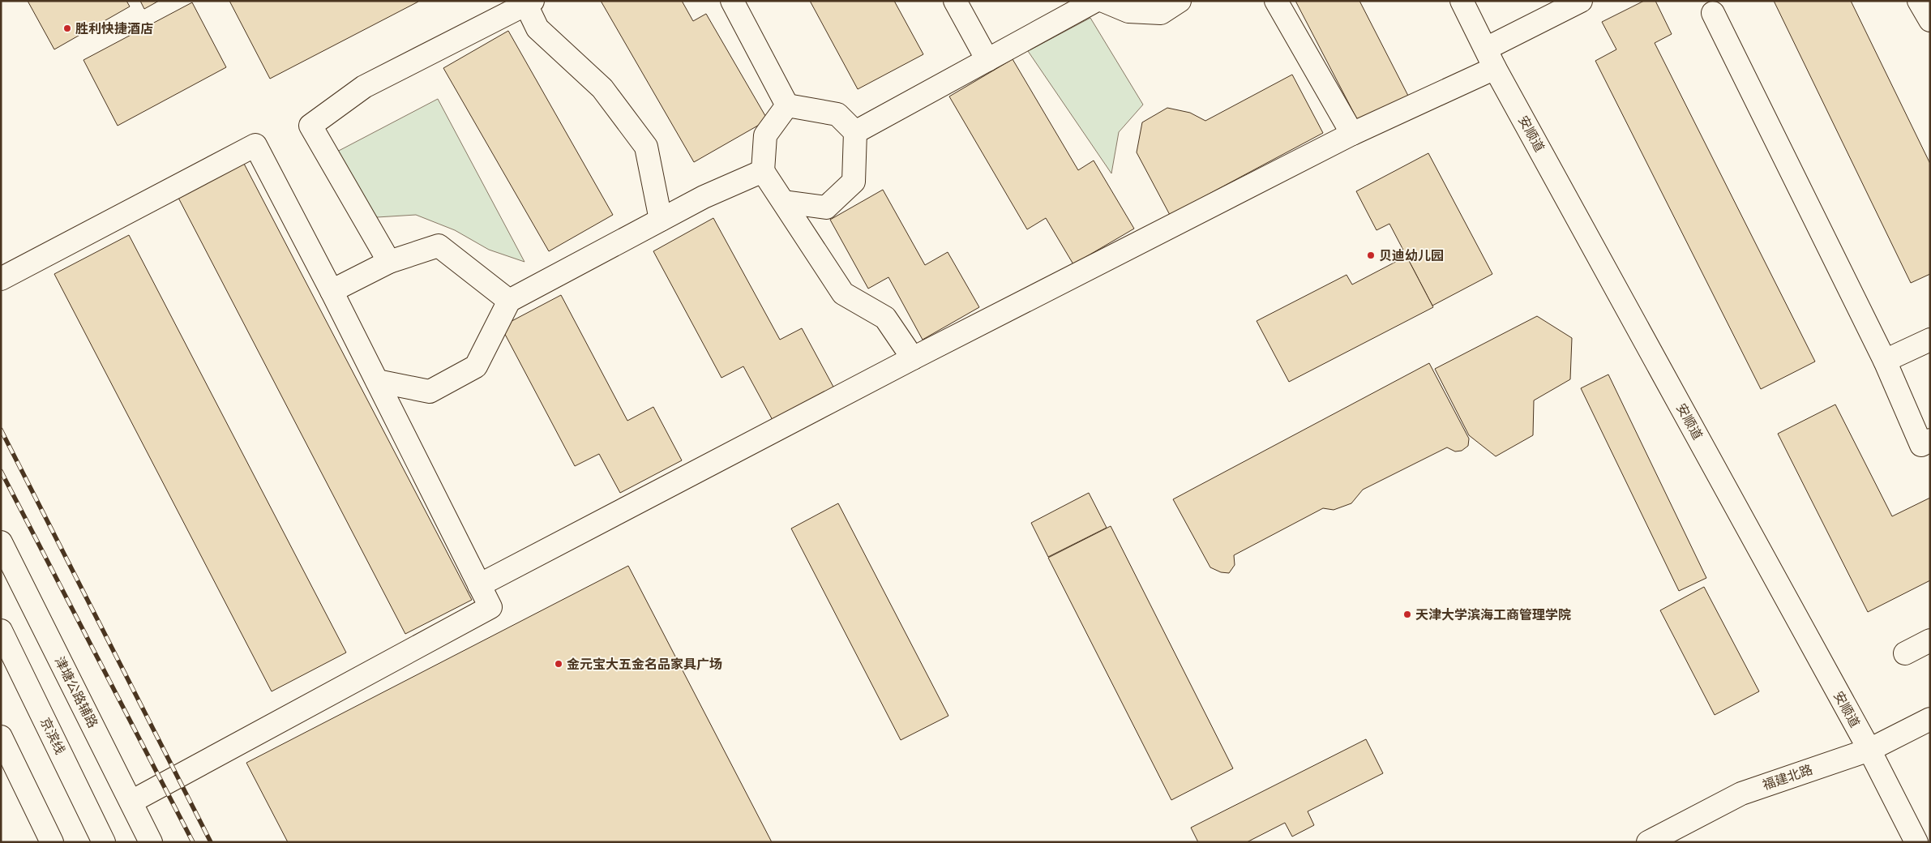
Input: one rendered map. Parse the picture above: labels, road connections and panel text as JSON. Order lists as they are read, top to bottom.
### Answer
{
  "streets": {
    "main road": [
      "安顺道",
      "津塘公路辅路",
      "京滨线",
      "福建北路"
    ]
  },
  "crossings": [
    ["安顺道", "福建北路"]
  ],
  "places": [
    "胜利快捷酒店",
    "贝迪幼儿园",
    "天津大学滨海工商管理学院",
    "金元宝大五金名品家具广场"
  ]
}
